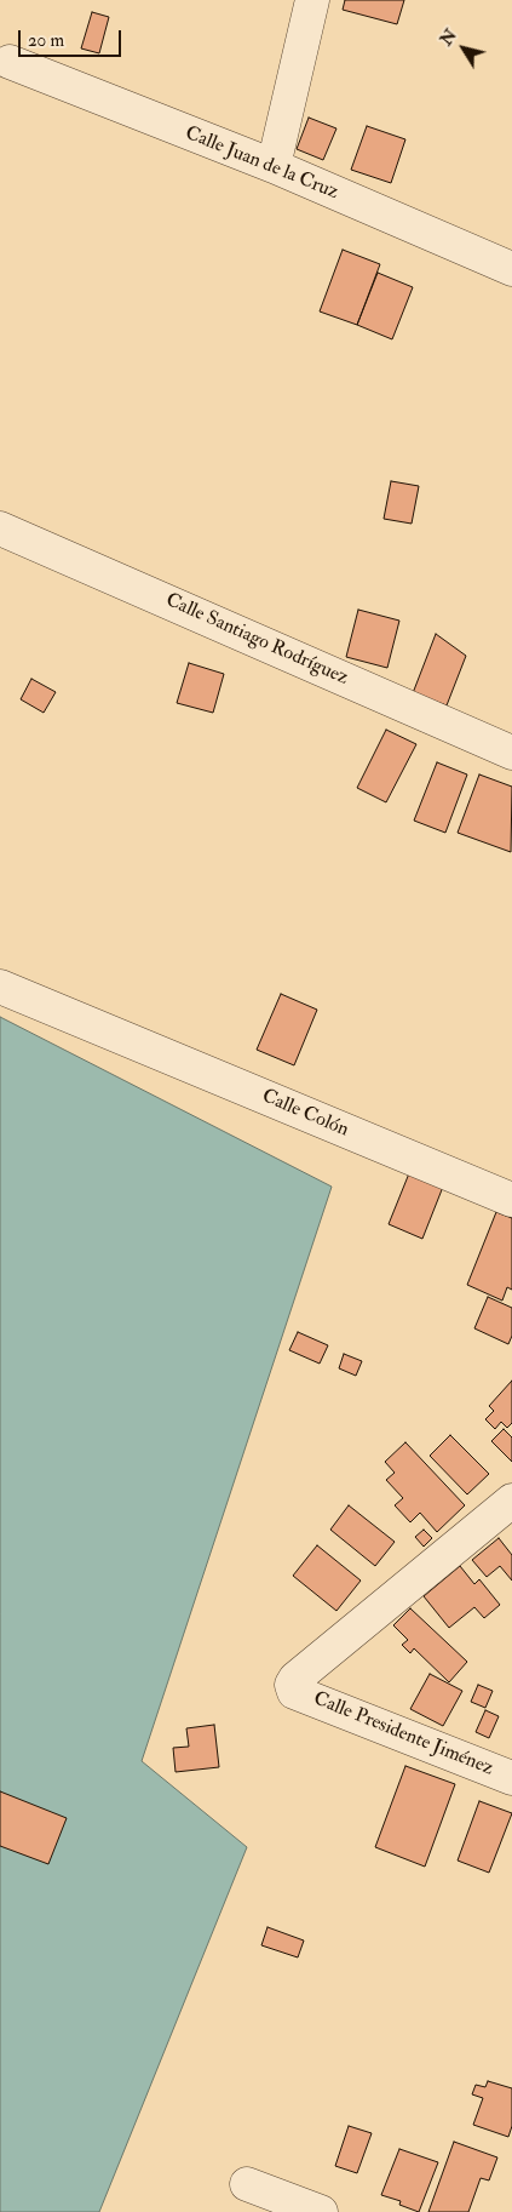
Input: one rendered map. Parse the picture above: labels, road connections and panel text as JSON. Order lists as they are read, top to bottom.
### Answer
{
  "streets": {
    "street": [
      "Calle Juan de la Cruz",
      "Calle Santiago Rodríguez",
      "Calle Colón",
      "Calle Presidente Jiménez"
    ]
  },
  "scale_bar": "20 m",
  "north": "top left"
}
